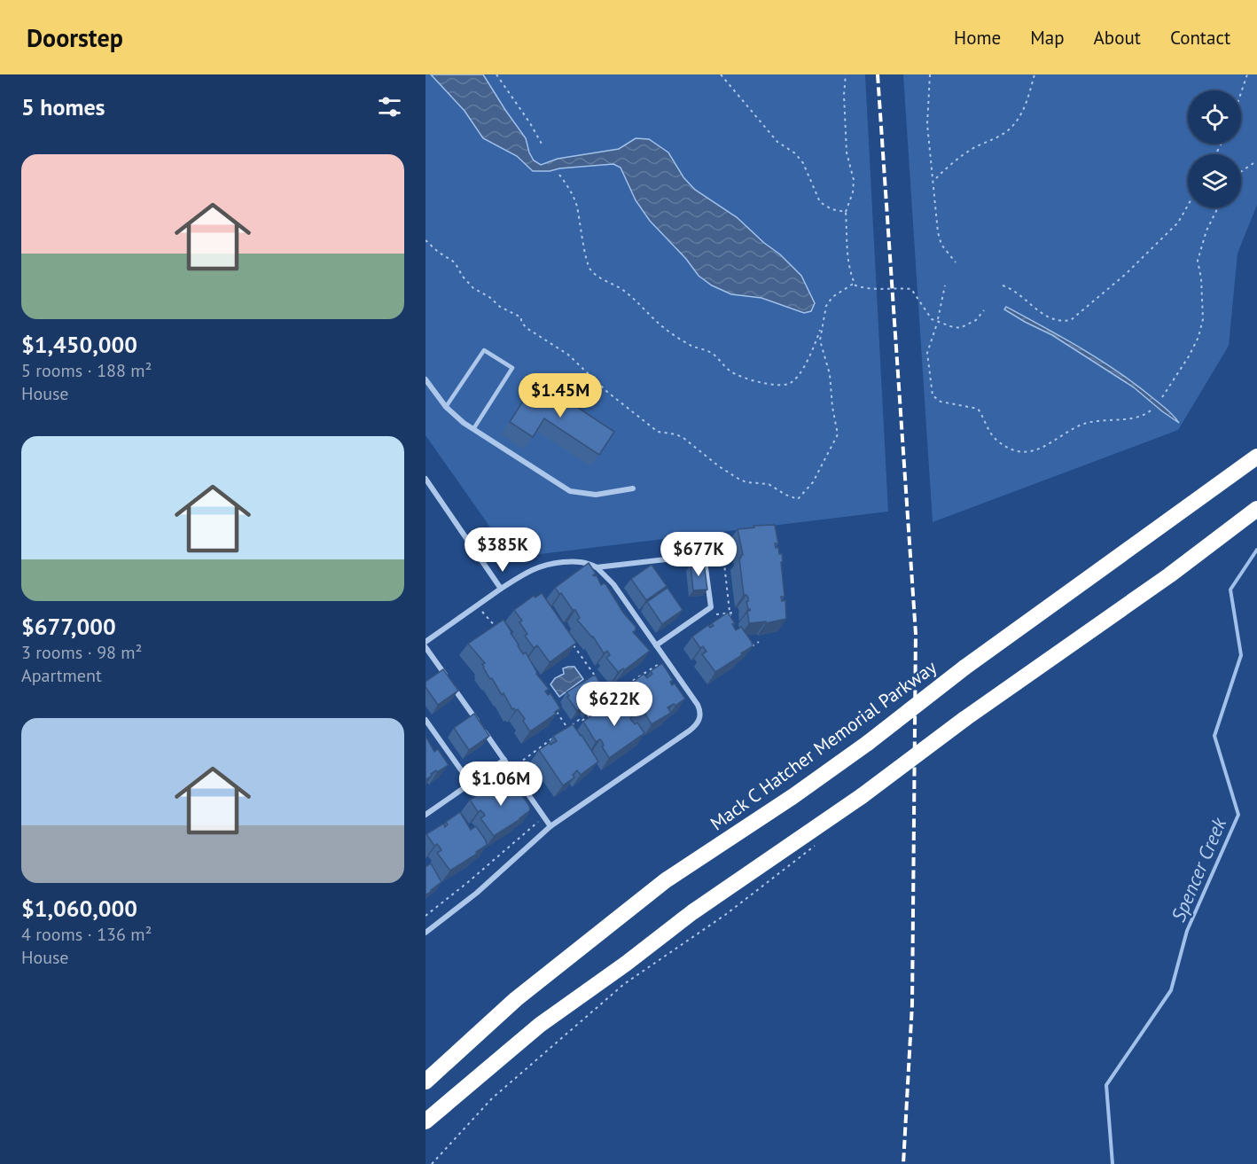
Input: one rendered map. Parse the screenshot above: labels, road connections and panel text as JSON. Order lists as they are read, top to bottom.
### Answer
{
  "streets": {
    "highway": ["Mack C Hatcher Memorial Parkway"]
  },
  "water": ["Spencer Creek"],
  "page": {
    "header": "Doorstep",
    "nav": [
      "Home",
      "Map",
      "About",
      "Contact"
    ],
    "heading": "5 homes",
    "list": [
      {
        "name": "$1,450,000",
        "note": "5 rooms · 188 m² · House"
      },
      {
        "name": "$677,000",
        "note": "3 rooms · 98 m² · Apartment"
      },
      {
        "name": "$1,060,000",
        "note": "4 rooms · 136 m² · House"
      }
    ],
    "price": [
      "$1.45M",
      "$385K",
      "$677K",
      "$622K",
      "$1.06M"
    ]
  }
}
